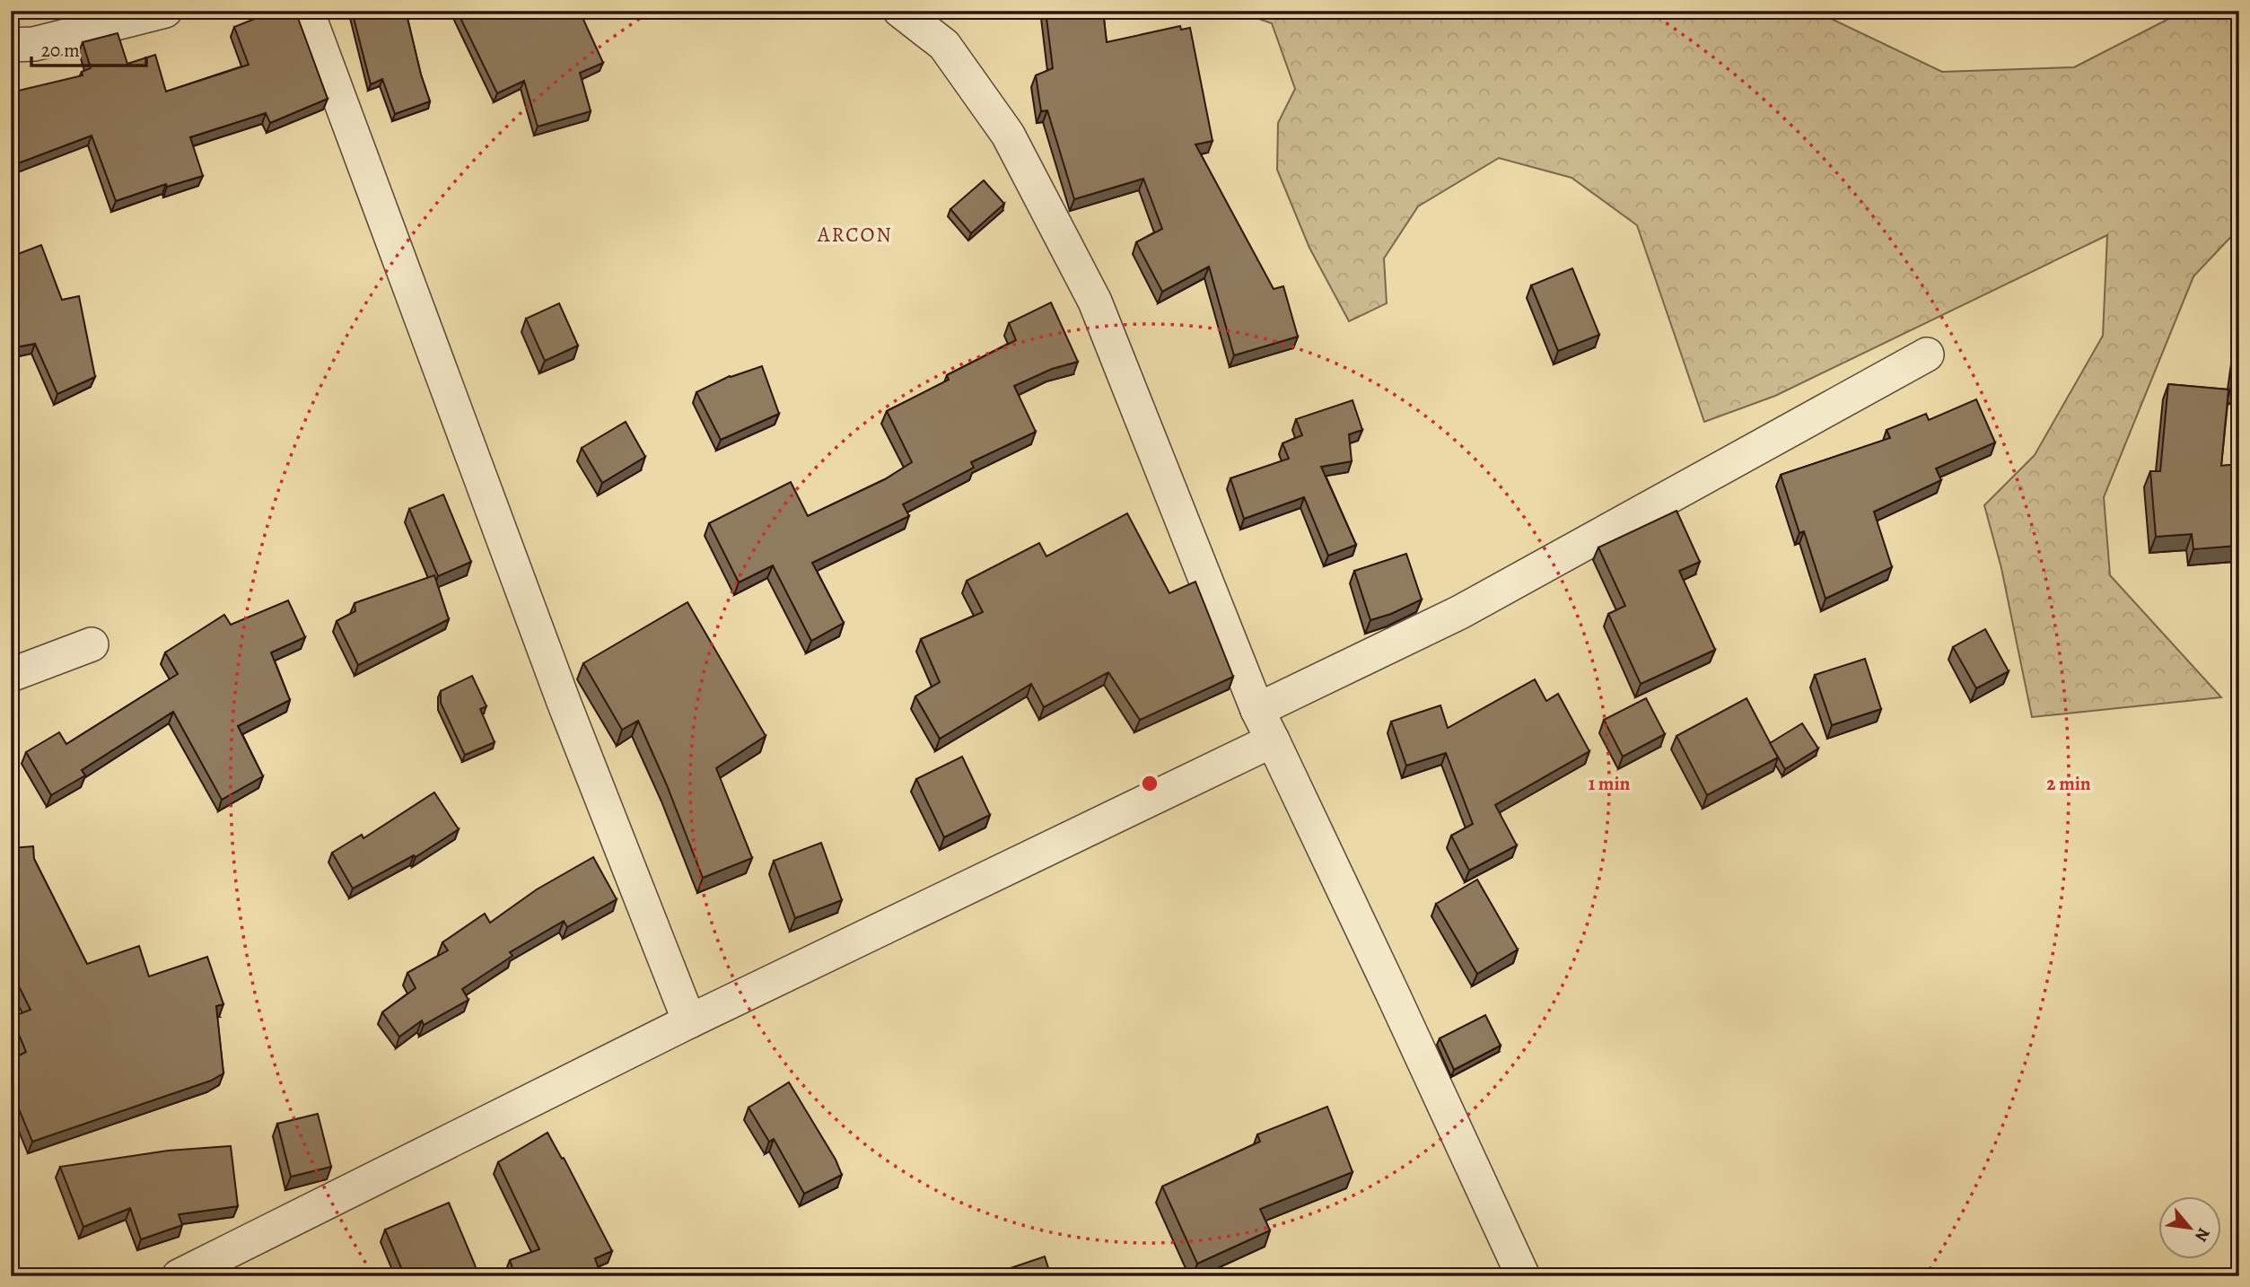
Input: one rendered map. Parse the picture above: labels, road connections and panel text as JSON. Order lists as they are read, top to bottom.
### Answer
{
  "districts": ["ARCON"],
  "scale_bar": "20 m",
  "north": "bottom right",
  "rings": ["1 min", "2 min"]
}
